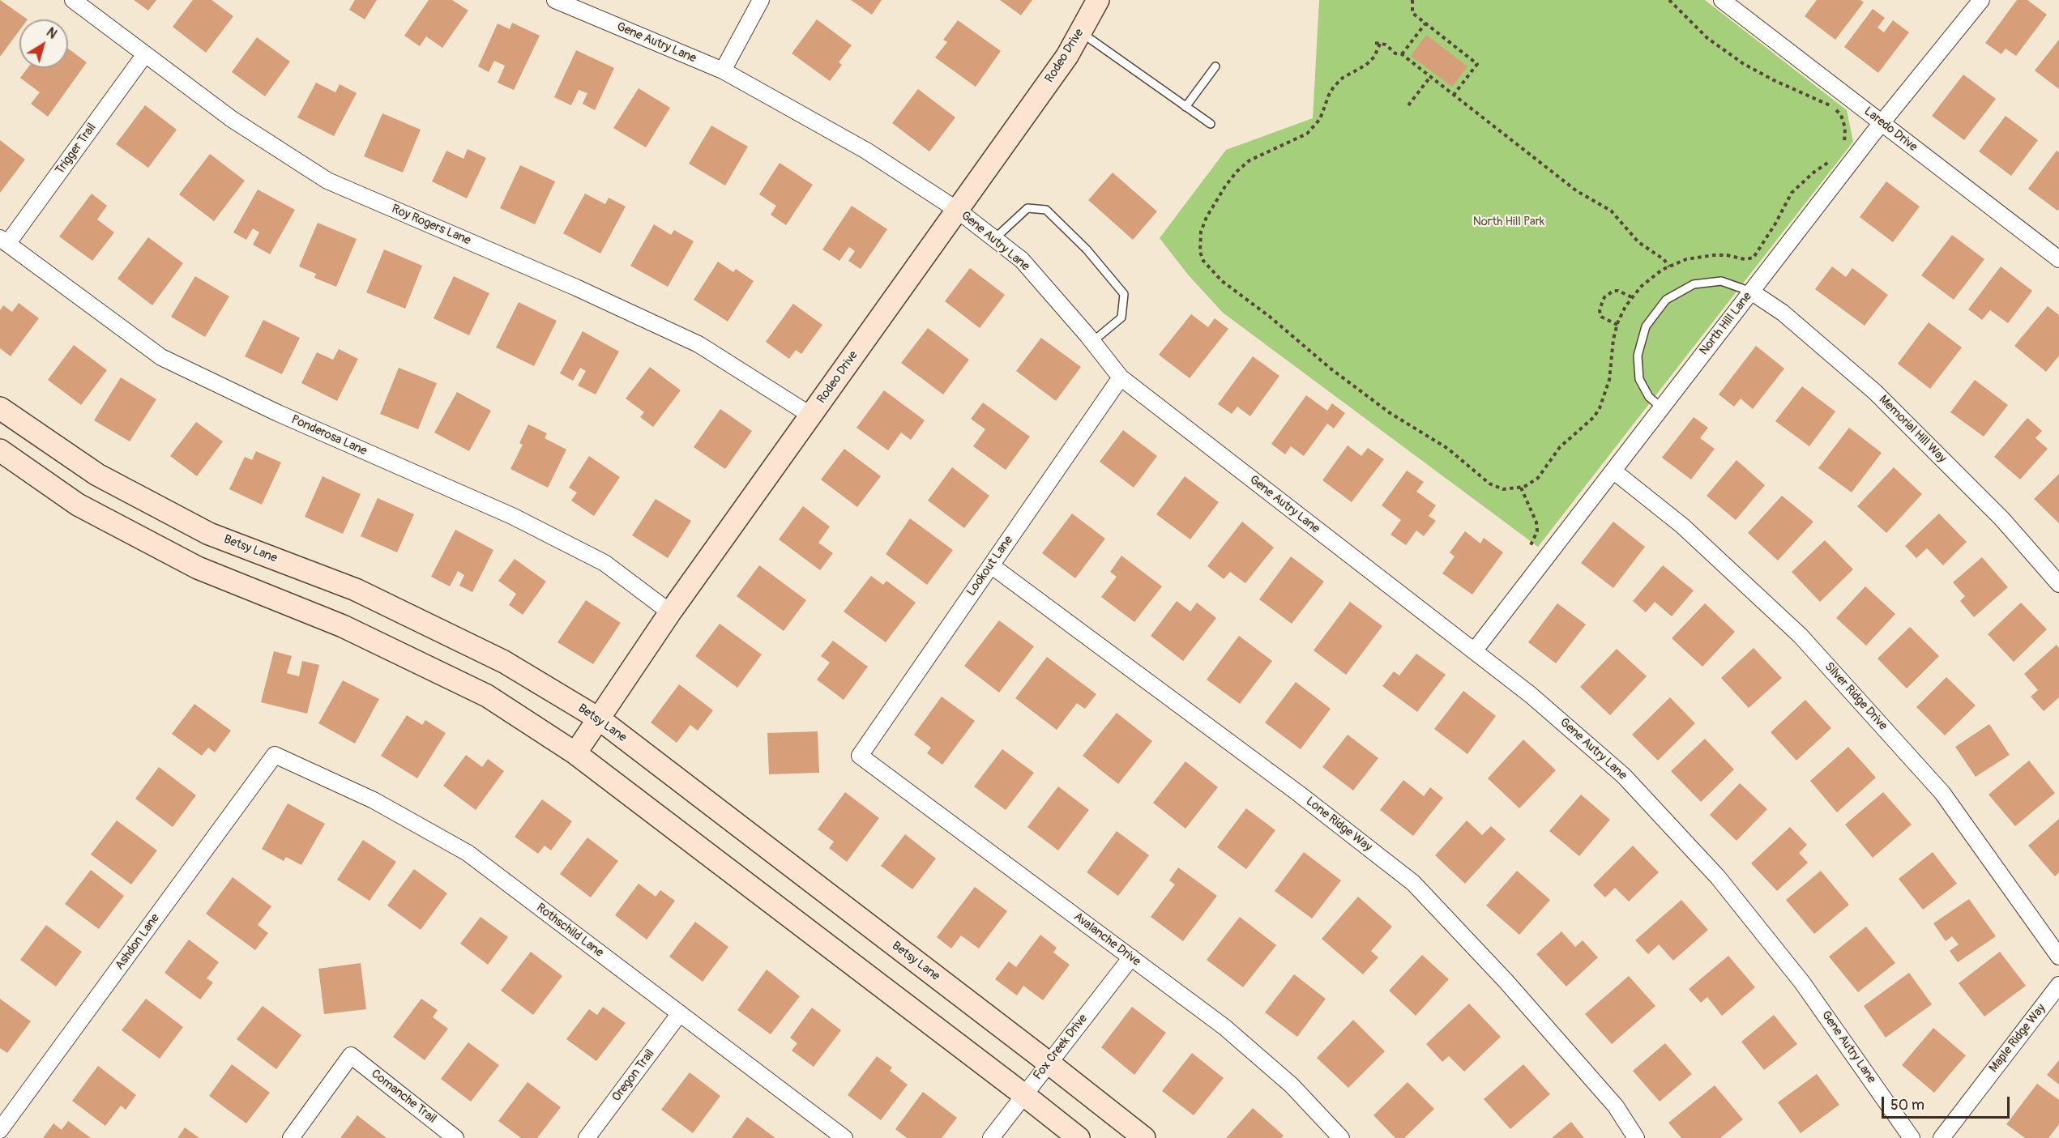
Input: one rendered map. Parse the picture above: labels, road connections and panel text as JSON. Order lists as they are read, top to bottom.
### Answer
{
  "streets": {
    "main road": ["Rodeo Drive", "Betsy Lane"],
    "street": [
      "Gene Autry Lane",
      "Laredo Drive",
      "Trigger Trail",
      "Roy Rogers Lane",
      "North Hill Lane",
      "Memorial Hill Way",
      "Ponderosa Lane",
      "Lookout Lane",
      "Silver Ridge Drive",
      "Lone Ridge Way",
      "Rothschild Lane",
      "Avalanche Drive",
      "Ashdon Lane",
      "Maple Ridge Way",
      "Fox Creek Drive",
      "Oregon Trail",
      "Comanche Trail"
    ]
  },
  "crossings": [
    ["Gene Autry Lane", "Rodeo Drive"],
    ["Gene Autry Lane", "North Hill Lane"],
    ["Gene Autry Lane", "Lookout Lane"],
    ["Rodeo Drive", "Roy Rogers Lane"],
    ["Rodeo Drive", "Ponderosa Lane"],
    ["Rodeo Drive", "Betsy Lane"],
    ["Laredo Drive", "North Hill Lane"],
    ["Trigger Trail", "Roy Rogers Lane"],
    ["Trigger Trail", "Ponderosa Lane"],
    ["North Hill Lane", "Memorial Hill Way"],
    ["North Hill Lane", "Silver Ridge Drive"],
    ["Betsy Lane", "Fox Creek Drive"],
    ["Lookout Lane", "Lone Ridge Way"],
    ["Lookout Lane", "Avalanche Drive"],
    ["Rothschild Lane", "Ashdon Lane"],
    ["Rothschild Lane", "Oregon Trail"],
    ["Avalanche Drive", "Fox Creek Drive"]
  ],
  "parks": ["North Hill Park"],
  "scale_bar": "50 m",
  "north": "top right"
}
